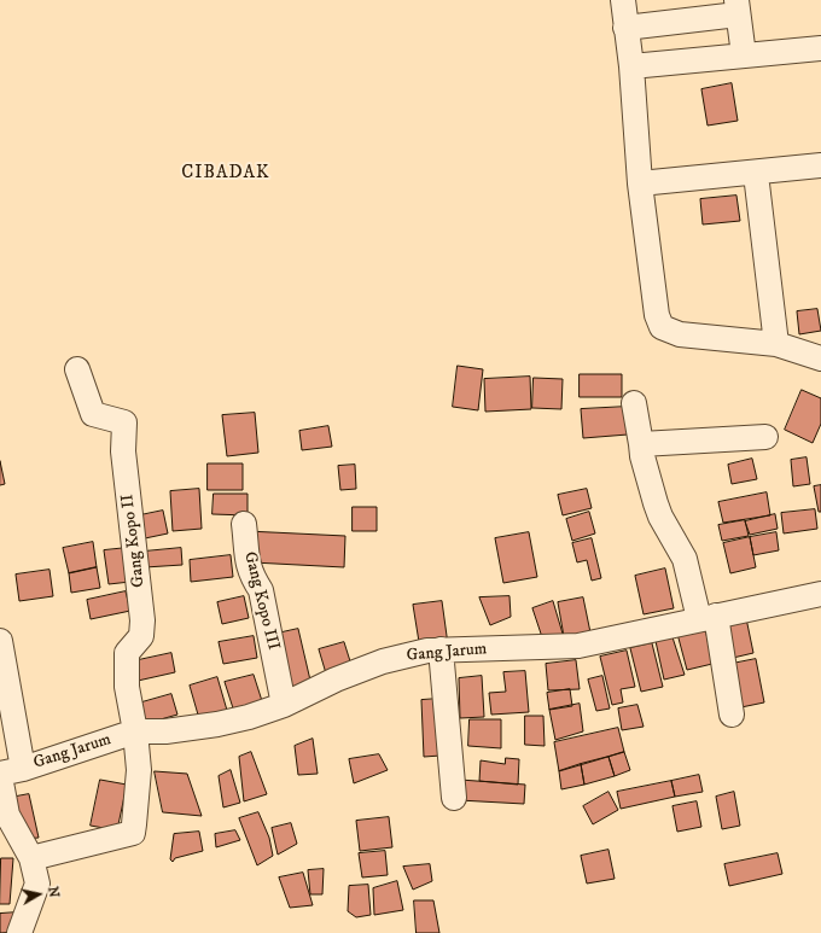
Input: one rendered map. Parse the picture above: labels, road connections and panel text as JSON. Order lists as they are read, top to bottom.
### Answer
{
  "streets": {
    "street": ["Gang Kopo II", "Gang Kopo III", "Gang Jarum"]
  },
  "crossings": [
    ["Gang Kopo II", "Gang Jarum"],
    ["Gang Kopo III", "Gang Jarum"]
  ],
  "districts": ["CIBADAK"],
  "north": "right"
}
